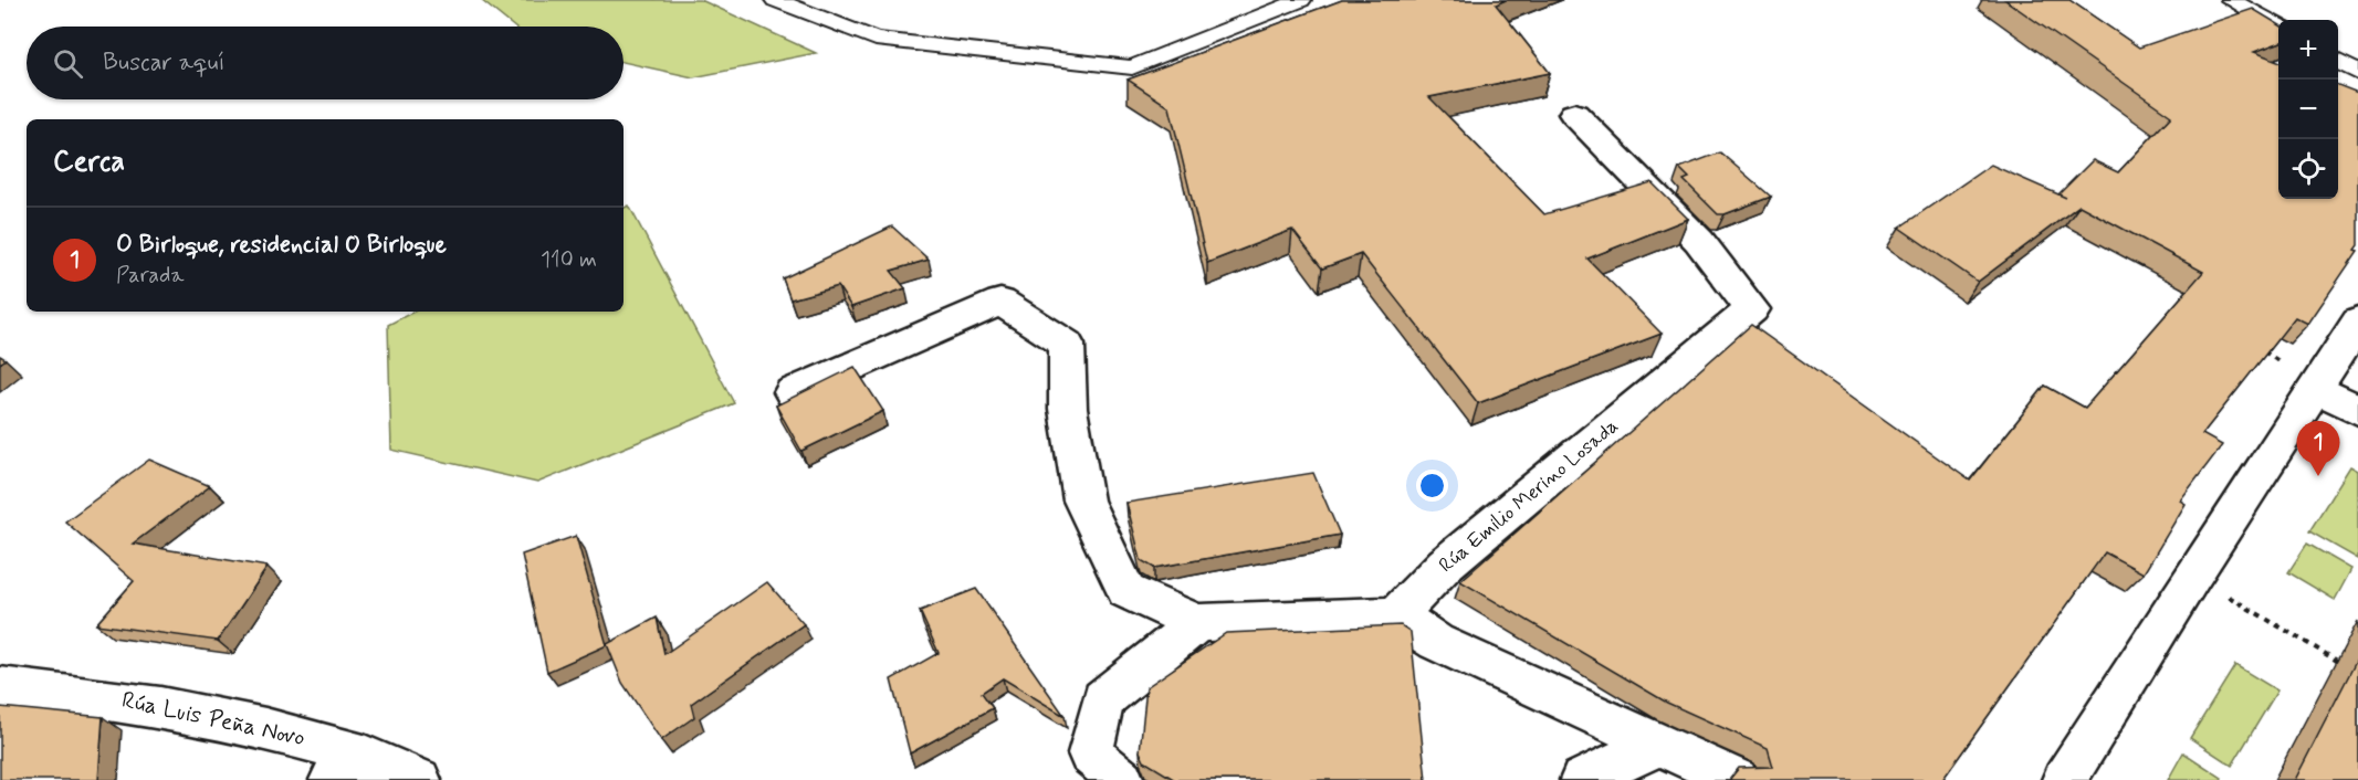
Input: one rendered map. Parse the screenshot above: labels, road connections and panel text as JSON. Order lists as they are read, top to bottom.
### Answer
{
  "streets": {
    "street": ["Rúa Emilio Merino Losada", "Rúa Luis Peña Novo"]
  },
  "page": {
    "map_buttons": ["+", "−"],
    "search": "Buscar aquí",
    "heading": "Cerca",
    "list": [
      {
        "mark": "1",
        "name": "O Birloque, residencial O Birloque",
        "note": "Parada",
        "value": "110 m"
      }
    ],
    "pins": "1"
  }
}
